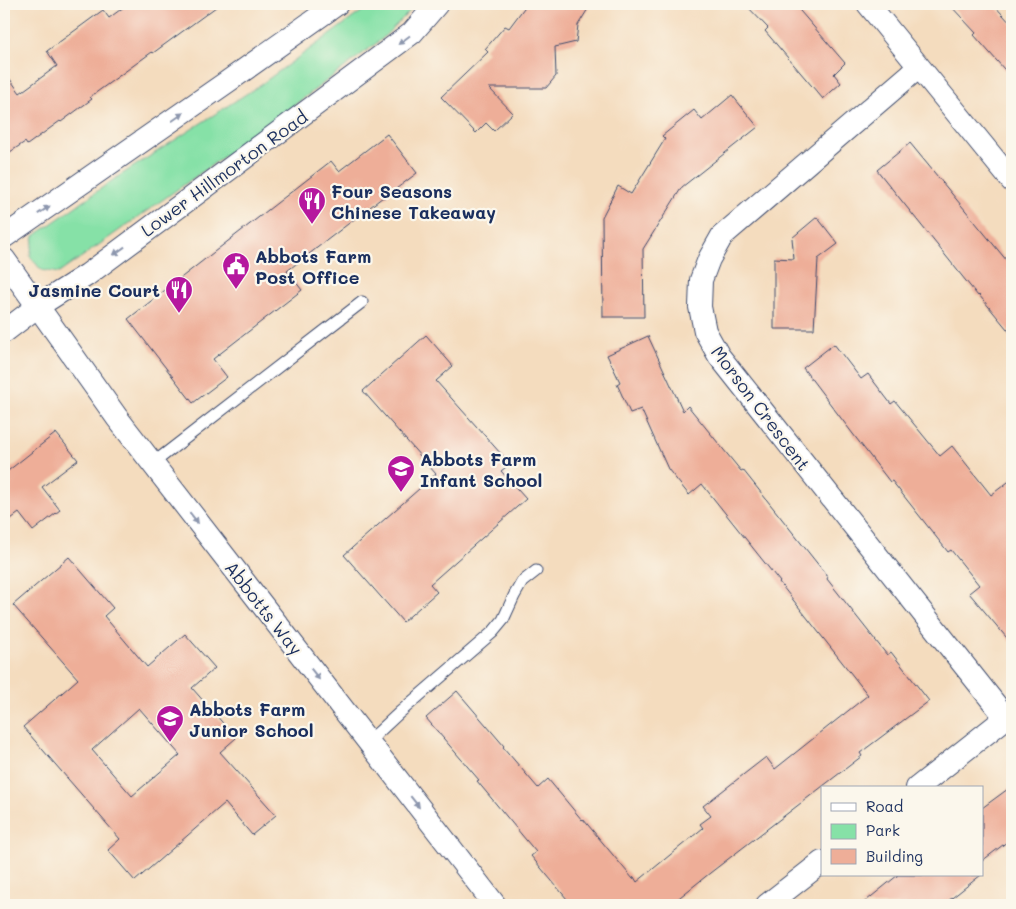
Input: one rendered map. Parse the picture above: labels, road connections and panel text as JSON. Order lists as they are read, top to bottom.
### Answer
{
  "streets": {
    "street": ["Lower Hillmorton Road", "Morson Crescent", "Abbotts Way"]
  },
  "crossings": [
    ["Lower Hillmorton Road", "Abbotts Way"]
  ],
  "one_way": ["Abbotts Way"],
  "places": {
    "restaurant": ["Four Seasons Chinese Takeaway", "Jasmine Court"],
    "public building": ["Abbots Farm Post Office"],
    "school or university": ["Abbots Farm Infant School", "Abbots Farm Junior School"]
  },
  "legend": ["Road", "Park", "Building"]
}
